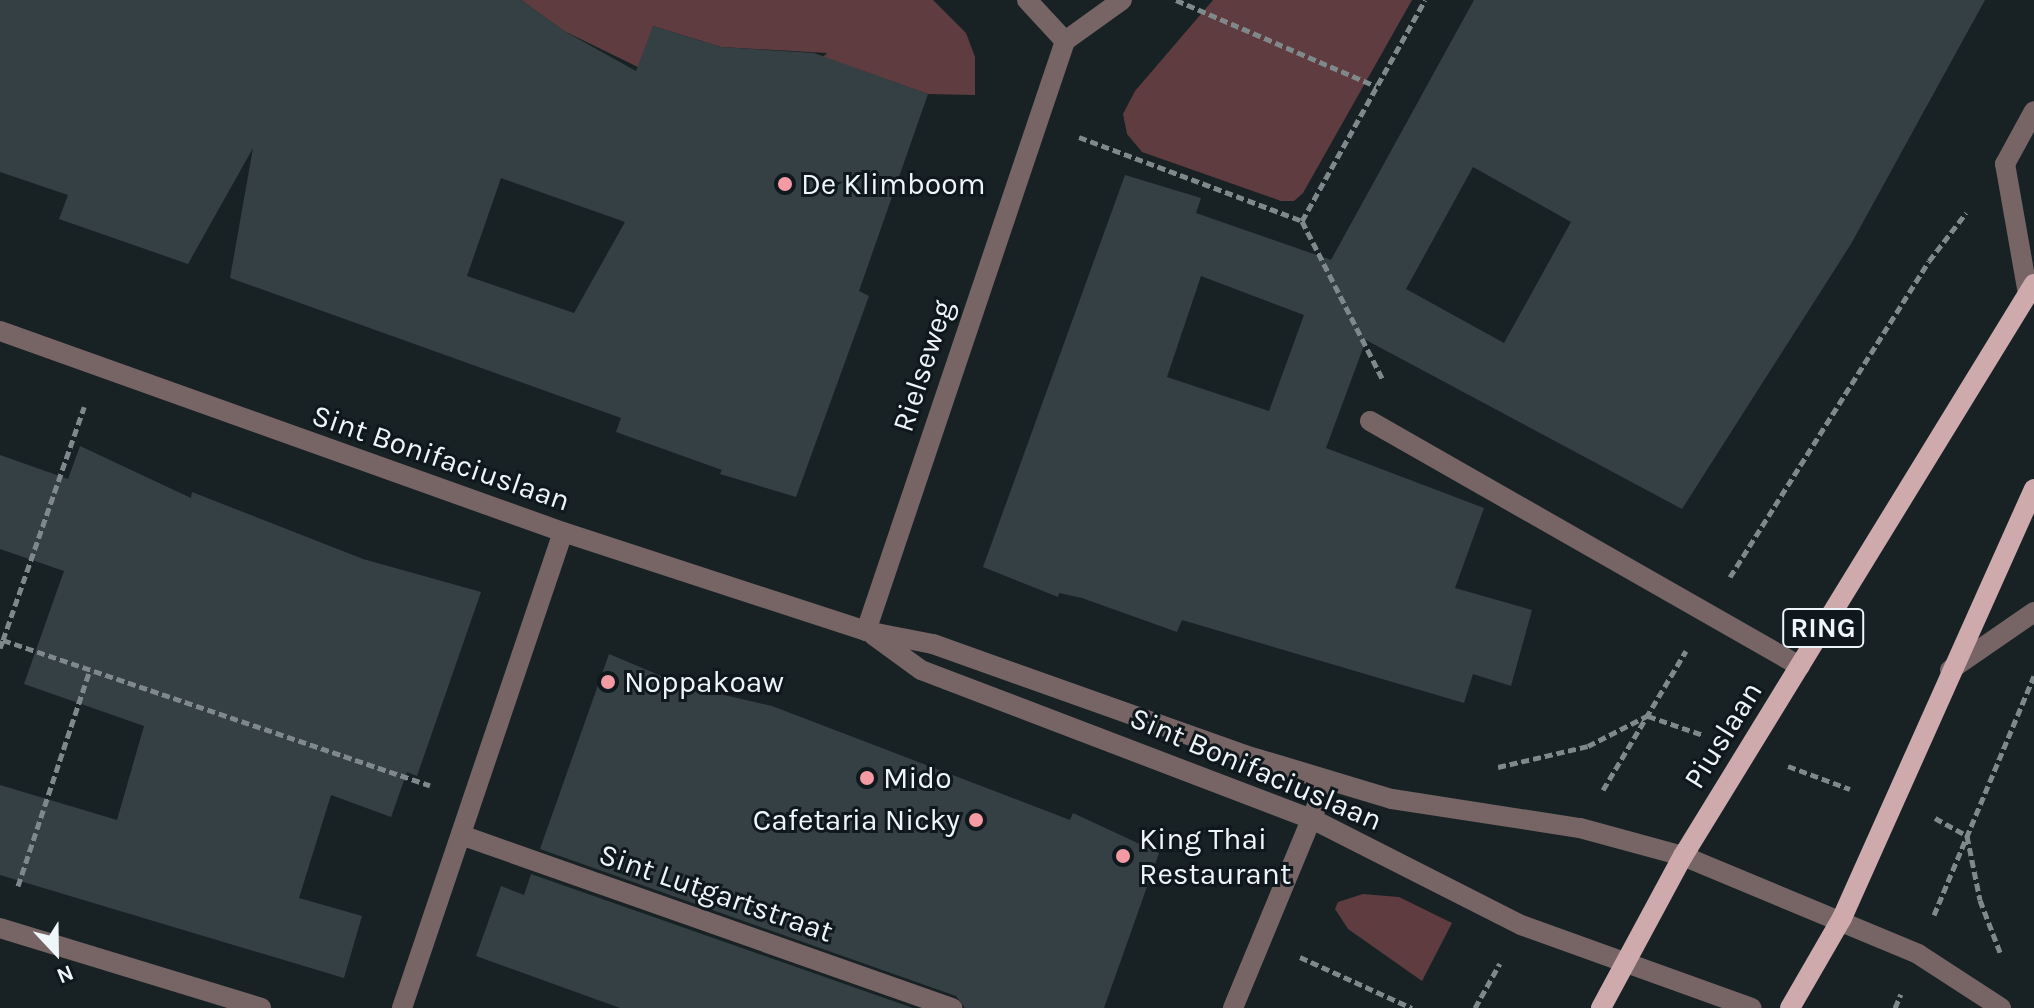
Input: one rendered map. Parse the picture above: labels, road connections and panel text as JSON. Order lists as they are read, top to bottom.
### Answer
{
  "streets": {
    "main road": ["RING", "Piuslaan"],
    "street": ["Rielseweg", "Sint Bonifaciuslaan", "Sint Lutgartstraat"]
  },
  "crossings": [
    ["Rielseweg", "Sint Bonifaciuslaan"],
    ["Sint Bonifaciuslaan", "Piuslaan"]
  ],
  "places": [
    "De Klimboom",
    "Noppakoaw",
    "Mido",
    "Cafetaria Nicky",
    "King Thai Restaurant"
  ],
  "north": "bottom"
}
